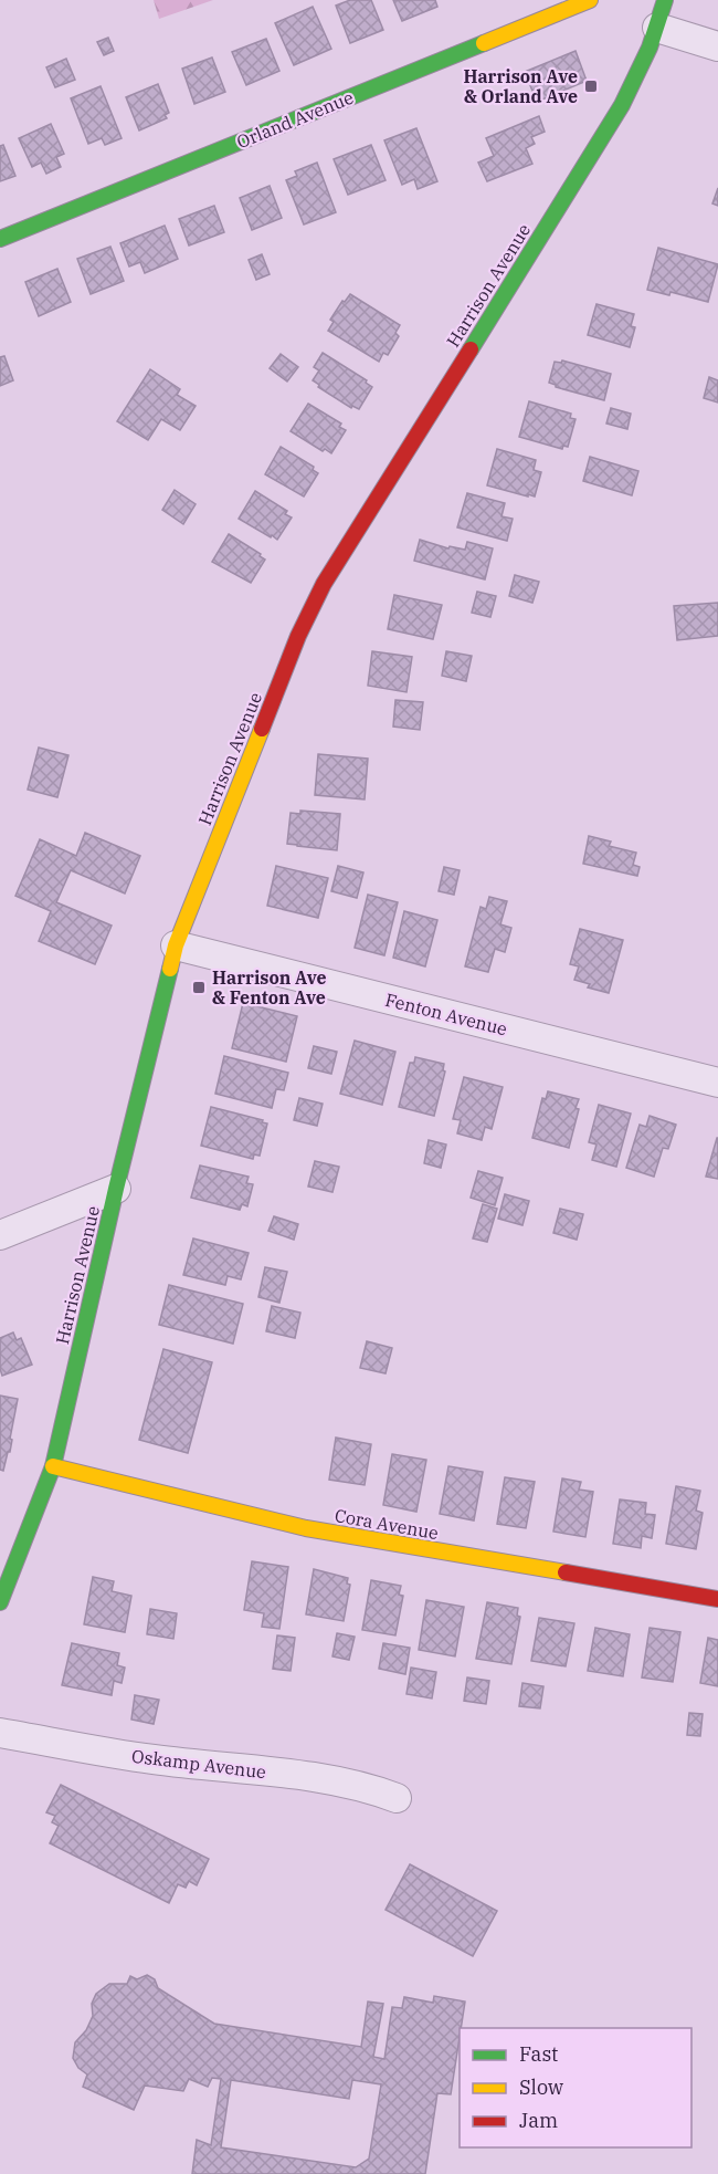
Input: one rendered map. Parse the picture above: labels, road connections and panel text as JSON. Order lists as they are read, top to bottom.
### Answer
{
  "streets": {
    "main road": ["Orland Avenue", "Harrison Avenue", "Cora Avenue"],
    "street": ["Fenton Avenue", "Oskamp Avenue"]
  },
  "crossings": [
    ["Harrison Avenue", "Fenton Avenue"],
    ["Harrison Avenue", "Cora Avenue"]
  ],
  "places": {
    "transit": ["Harrison Ave & Orland Ave", "Harrison Ave & Fenton Ave"]
  },
  "legend": ["Fast", "Slow", "Jam"]
}
